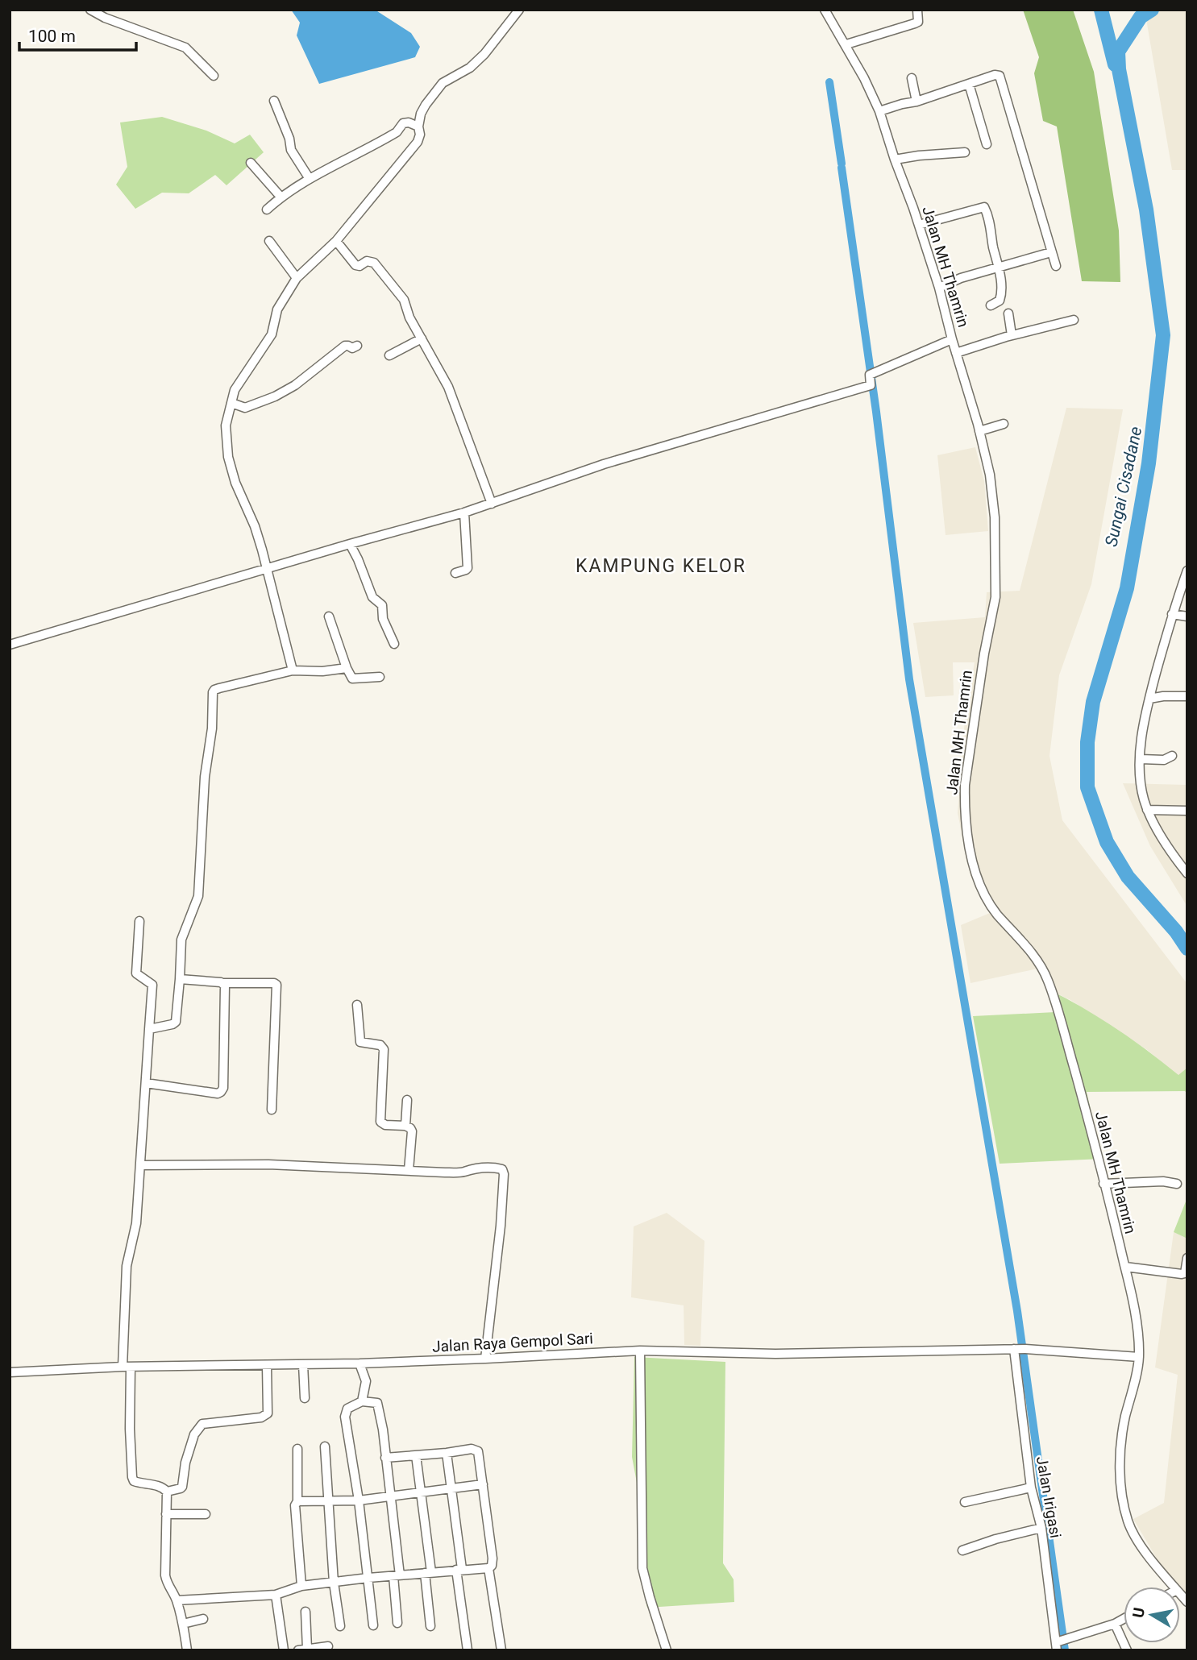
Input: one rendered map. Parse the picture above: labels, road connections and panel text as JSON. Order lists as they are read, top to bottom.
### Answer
{
  "streets": {
    "street": ["Jalan MH Thamrin", "Jalan Raya Gempol Sari", "Jalan Irigasi"]
  },
  "crossings": [
    ["Jalan MH Thamrin", "Jalan Raya Gempol Sari"],
    ["Jalan Raya Gempol Sari", "Jalan Irigasi"]
  ],
  "districts": ["KAMPUNG KELOR"],
  "water": ["Sungai Cisadane"],
  "scale_bar": "100 m",
  "north": "left"
}
